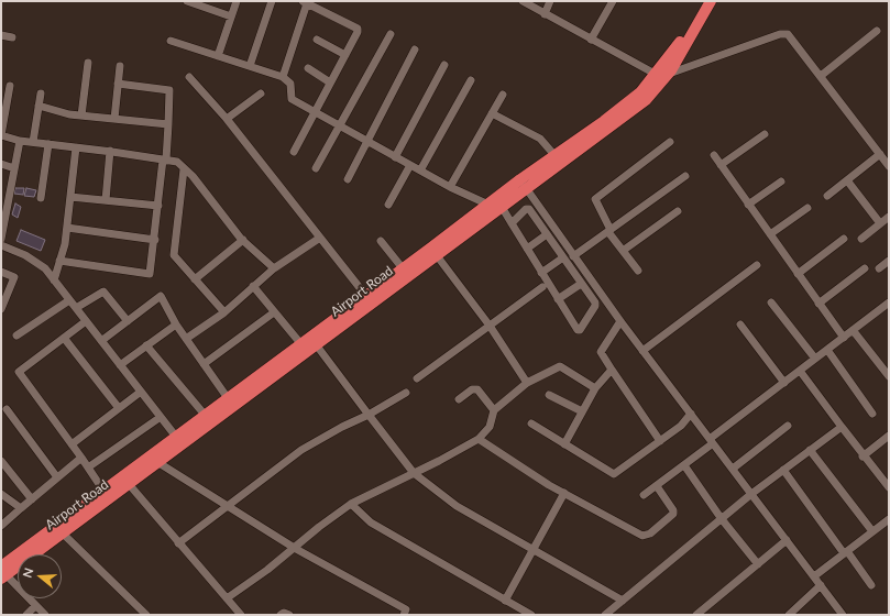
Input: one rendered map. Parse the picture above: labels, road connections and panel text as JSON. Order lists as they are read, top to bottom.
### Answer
{
  "streets": {
    "highway": ["Airport Road"]
  },
  "north": "left"
}
